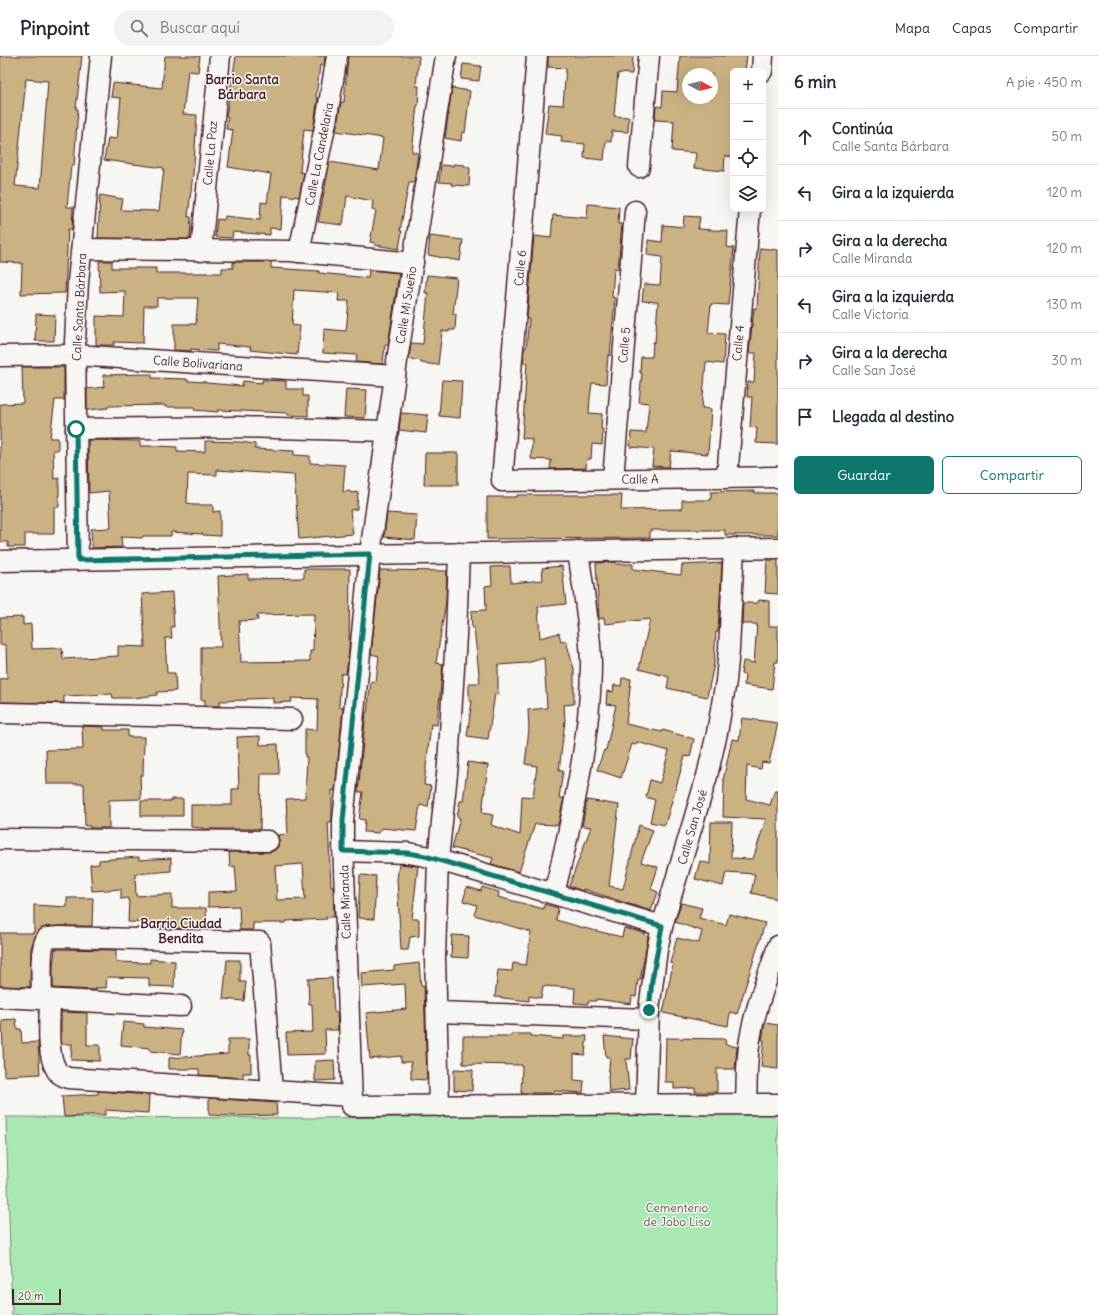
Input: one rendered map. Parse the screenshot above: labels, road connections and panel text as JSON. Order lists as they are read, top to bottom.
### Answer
{
  "streets": {
    "street": [
      "Calle La Paz",
      "Calle La Candelaria",
      "Calle 6",
      "Calle Mi Sueño",
      "Calle Santa Bárbara",
      "Calle 4",
      "Calle 5",
      "Calle Bolivariana",
      "Calle A",
      "Calle San José",
      "Calle Miranda"
    ]
  },
  "crossings": [
    ["Calle 6", "Calle A"],
    ["Calle Mi Sueño", "Calle Bolivariana"],
    ["Calle Mi Sueño", "Calle Miranda"],
    ["Calle Santa Bárbara", "Calle Bolivariana"],
    ["Calle 4", "Calle A"],
    ["Calle 5", "Calle A"]
  ],
  "districts": ["Barrio Santa Bárbara", "Barrio Ciudad Bendita"],
  "parks": ["Cementerio de Jobo Liso"],
  "scale_bar": "20 m",
  "north": "right",
  "page": {
    "header": "Pinpoint",
    "search": "Buscar aquí",
    "nav": ["Mapa", "Capas", "Compartir"],
    "heading": ["6 min", "A pie · 450 m"],
    "map_buttons": ["+", "−"],
    "list": [
      ["Continúa", "Calle Santa Bárbara", "50 m"],
      ["Gira a la izquierda", "120 m"],
      ["Gira a la derecha", "Calle Miranda", "120 m"],
      ["Gira a la izquierda", "Calle Victoria", "130 m"],
      ["Gira a la derecha", "Calle San José", "30 m"],
      "Llegada al destino"
    ],
    "buttons": ["Guardar", "Compartir"],
    "scale": "20 m"
  }
}
